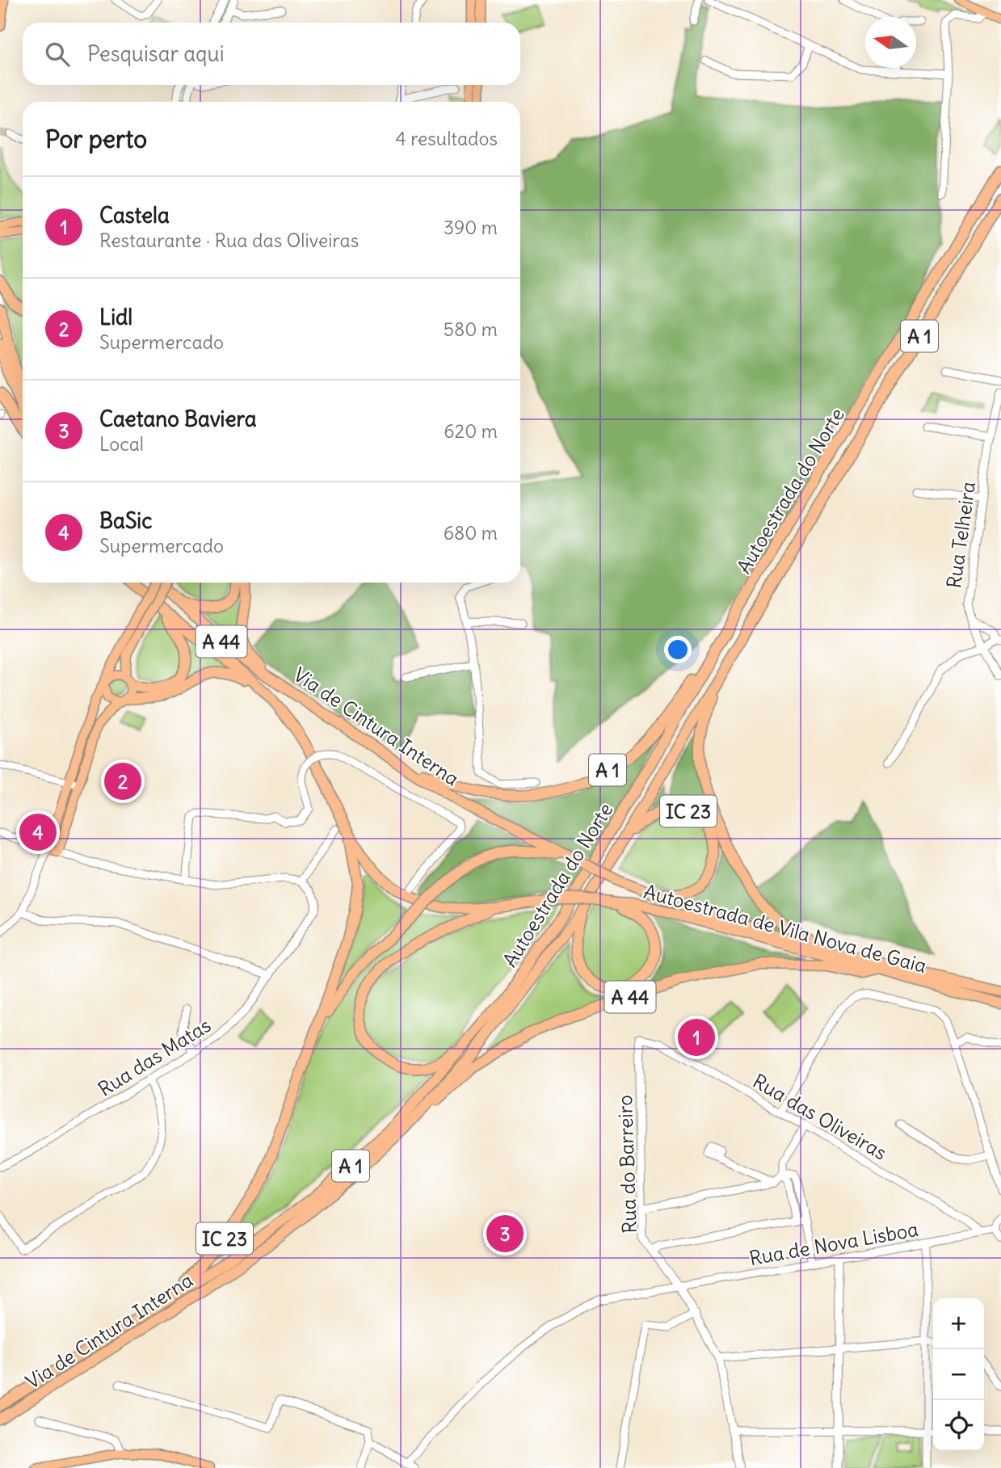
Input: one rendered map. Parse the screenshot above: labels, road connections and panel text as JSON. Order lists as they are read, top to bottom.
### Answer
{
  "streets": {
    "highway": [
      "A 1",
      "Autoestrada do Norte",
      "A 44",
      "Via de Cintura Interna",
      "IC 23",
      "Autoestrada de Vila Nova de Gaia"
    ],
    "street": [
      "Rua Telheira",
      "Rua das Matas",
      "Rua das Oliveiras",
      "Rua do Barreiro",
      "Rua de Nova Lisboa"
    ]
  },
  "crossings": [
    ["A 1", "Autoestrada do Norte"],
    ["A 1", "Via de Cintura Interna"],
    ["A 1", "Autoestrada de Vila Nova de Gaia"],
    ["Autoestrada do Norte", "Via de Cintura Interna"],
    ["Autoestrada do Norte", "IC 23"],
    ["A 44", "Via de Cintura Interna"],
    ["A 44", "Autoestrada de Vila Nova de Gaia"],
    ["Via de Cintura Interna", "IC 23"],
    ["Via de Cintura Interna", "Autoestrada de Vila Nova de Gaia"],
    ["IC 23", "Autoestrada de Vila Nova de Gaia"],
    ["Rua das Oliveiras", "Rua do Barreiro"],
    ["Rua das Oliveiras", "Rua de Nova Lisboa"],
    ["Rua do Barreiro", "Rua de Nova Lisboa"]
  ],
  "north": "left",
  "page": {
    "search": "Pesquisar aqui",
    "heading": ["Por perto", "4 resultados"],
    "list": [
      {
        "mark": "1",
        "name": "Castela",
        "note": "Restaurante · Rua das Oliveiras",
        "value": "390 m"
      },
      {
        "mark": "2",
        "name": "Lidl",
        "note": "Supermercado",
        "value": "580 m"
      },
      {
        "mark": "3",
        "name": "Caetano Baviera",
        "note": "Local",
        "value": "620 m"
      },
      {
        "mark": "4",
        "name": "BaSic",
        "note": "Supermercado",
        "value": "680 m"
      }
    ],
    "pins": [
      "2",
      "4",
      "1",
      "3"
    ],
    "map_buttons": ["+", "−"]
  }
}
